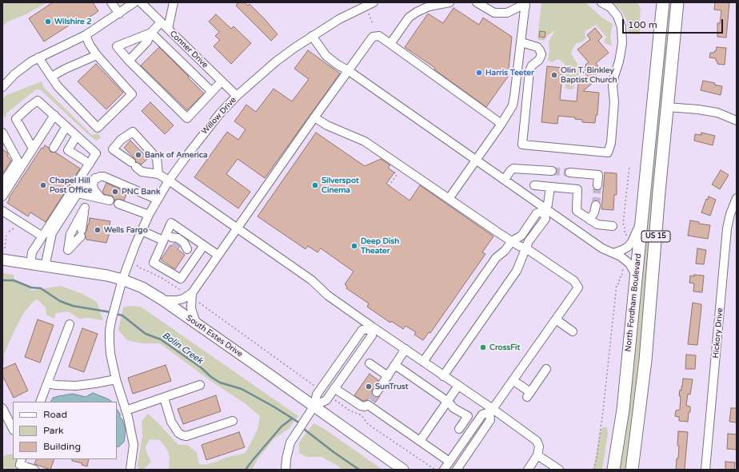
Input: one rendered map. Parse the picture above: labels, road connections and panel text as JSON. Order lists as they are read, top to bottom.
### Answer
{
  "streets": {
    "highway": ["US 15", "North Fordham Boulevard"],
    "main road": ["South Estes Drive"],
    "street": ["Conner Drive", "Willow Drive", "Hickory Drive"]
  },
  "crossings": [
    ["Conner Drive", "Willow Drive"],
    ["Willow Drive", "South Estes Drive"]
  ],
  "water": ["Bolin Creek"],
  "places": [
    "Wilshire 2",
    "Harris Teeter",
    "Olin T. Binkley Baptist Church",
    "Bank of America",
    "Chapel Hill Post Office",
    "Silverspot Cinema",
    "PNC Bank",
    "Wells Fargo",
    "Deep Dish Theater",
    "CrossFit",
    "SunTrust"
  ],
  "legend": ["Road", "Park", "Building"],
  "scale_bar": "100 m"
}
